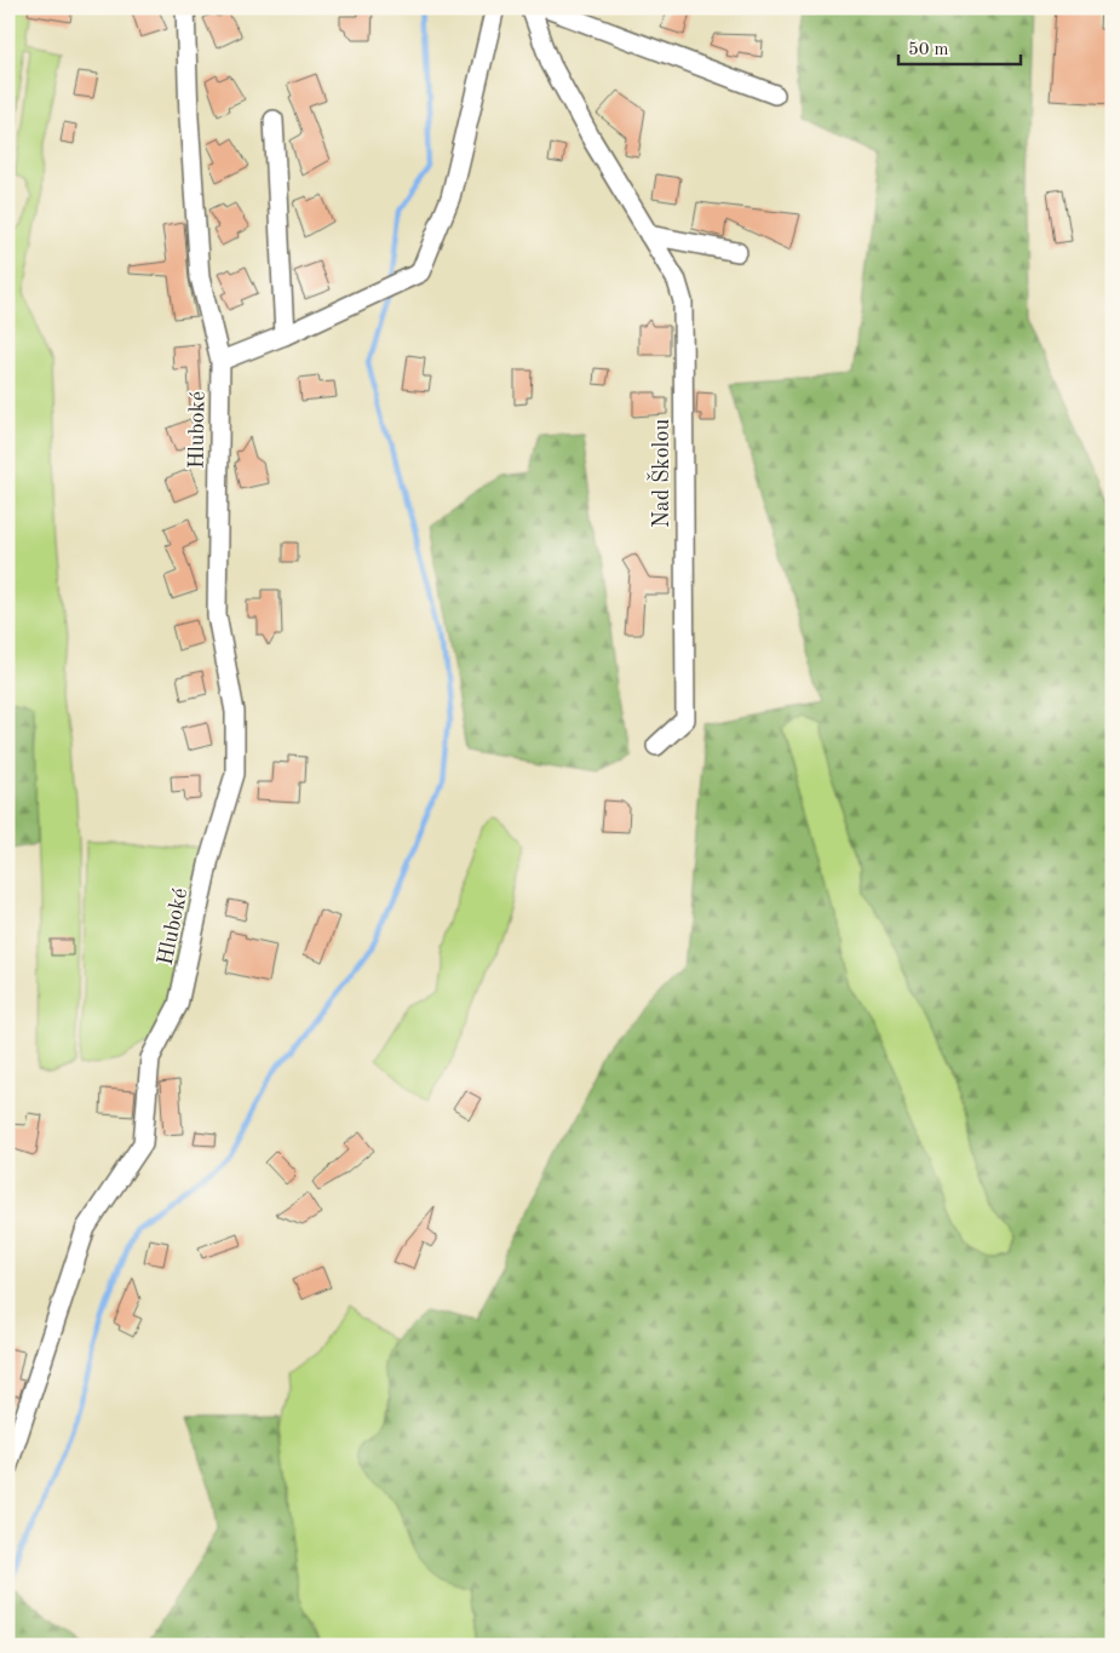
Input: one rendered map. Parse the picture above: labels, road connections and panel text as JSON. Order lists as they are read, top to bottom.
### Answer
{
  "streets": {
    "street": ["Hluboké", "Nad Školou"]
  },
  "scale_bar": "50 m"
}
